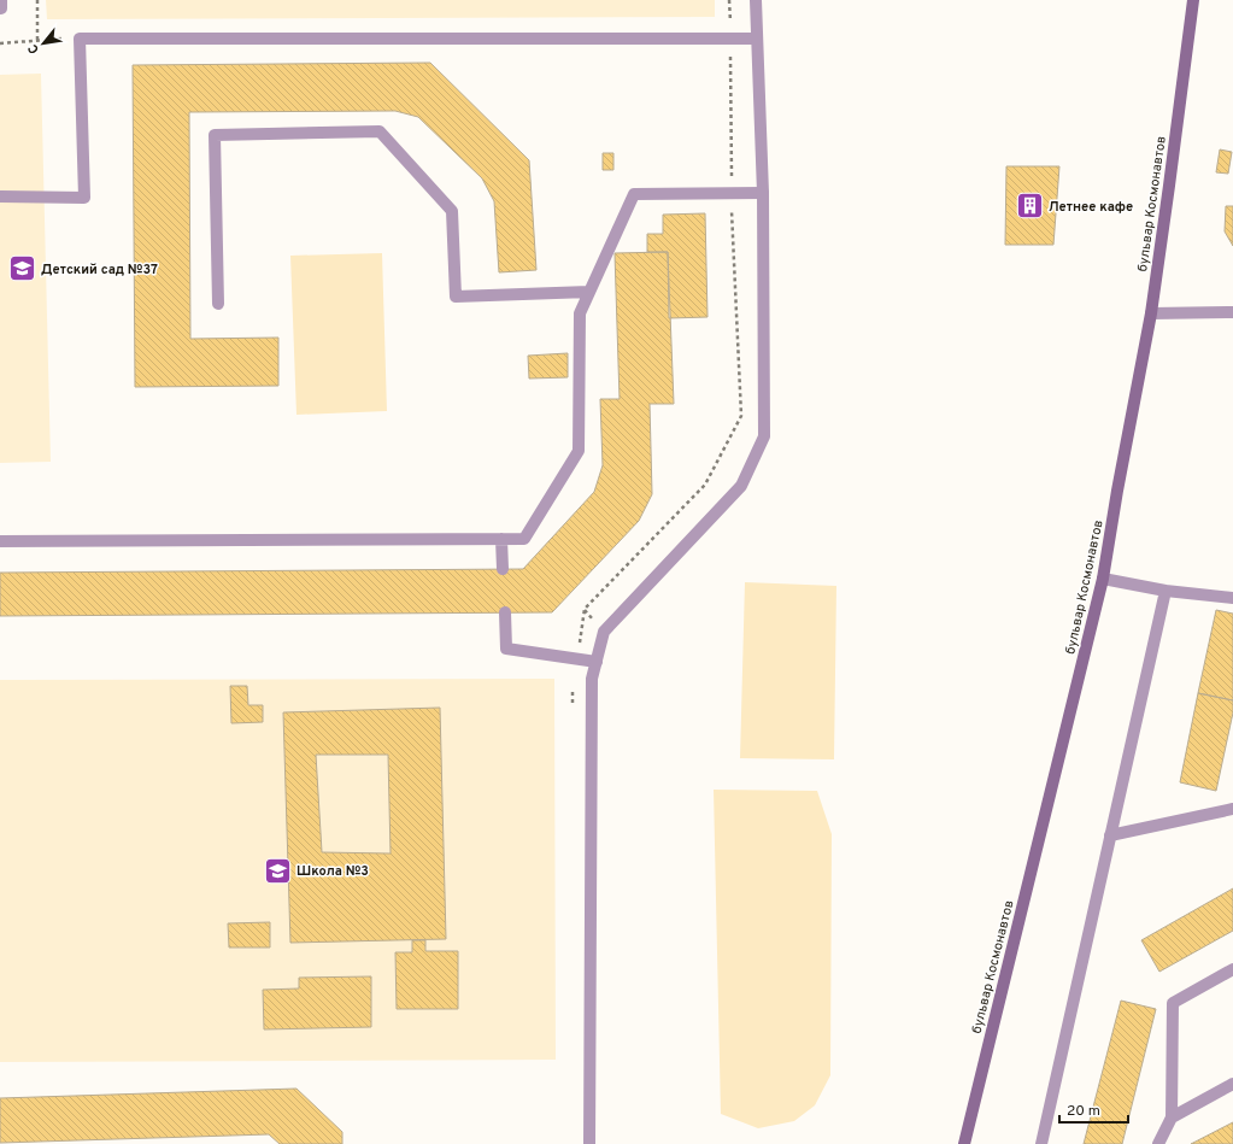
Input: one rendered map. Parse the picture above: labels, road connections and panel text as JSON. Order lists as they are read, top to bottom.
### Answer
{
  "streets": {
    "street": ["бульвар Космонавтов"]
  },
  "places": {
    "building": ["Летнее кафе"],
    "school or university": ["Детский сад №37", "Школа №3"]
  },
  "scale_bar": "20 m",
  "north": "bottom left"
}
